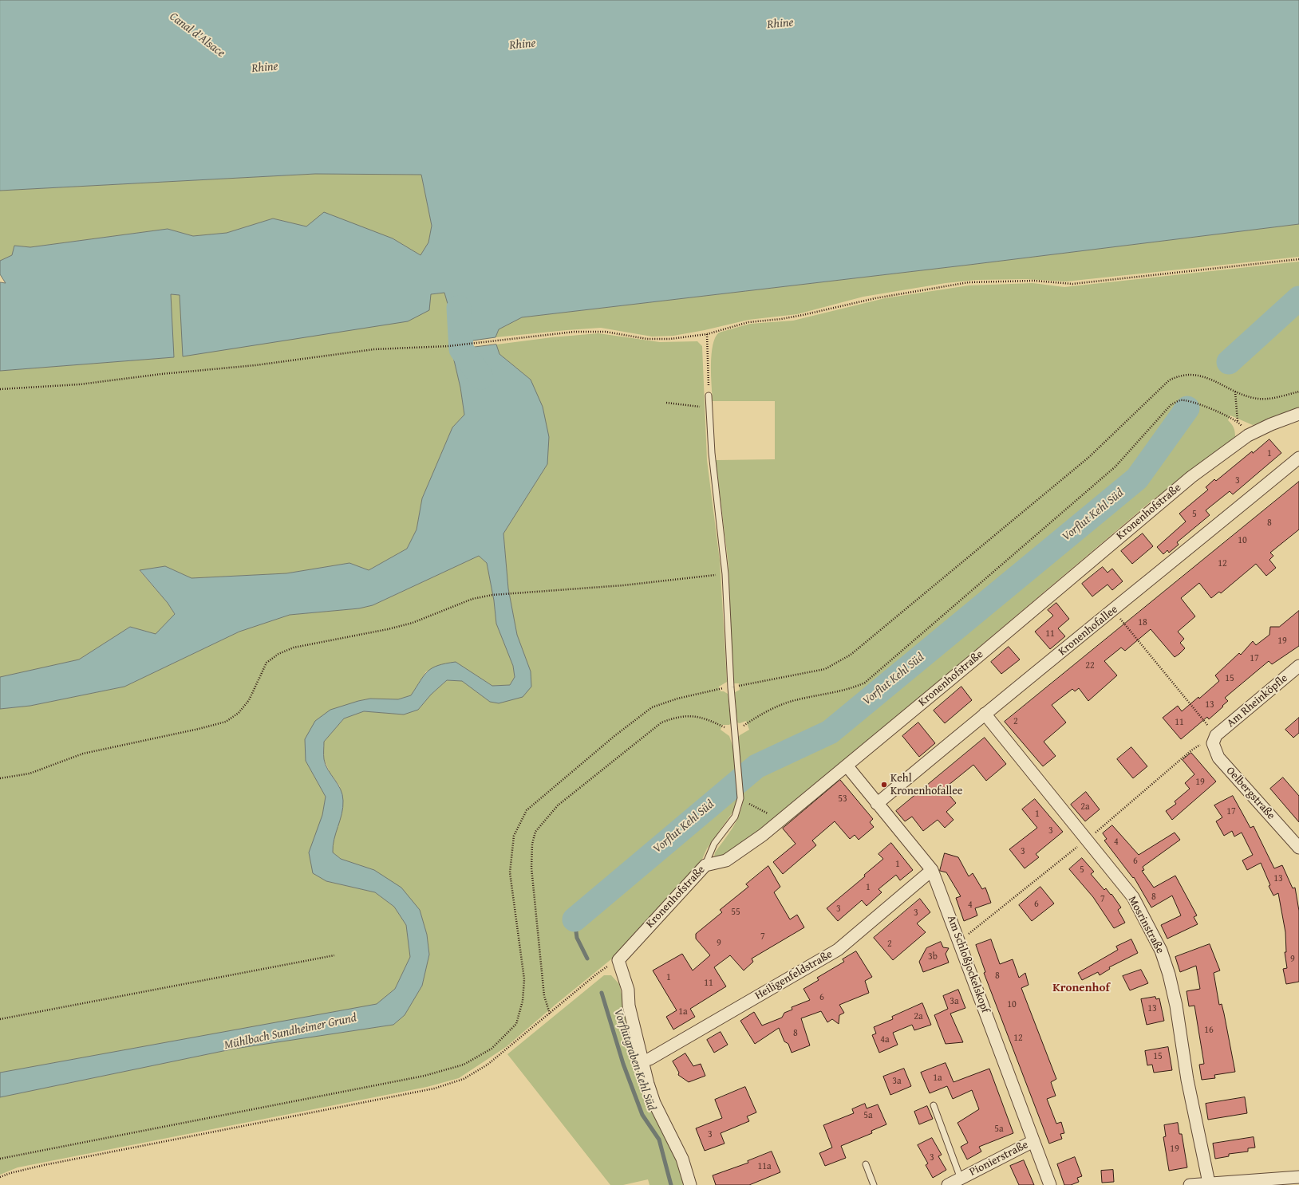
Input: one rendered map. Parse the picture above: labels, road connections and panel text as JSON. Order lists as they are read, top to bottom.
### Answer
{
  "streets": {
    "street": [
      "Kronenhofstraße",
      "Kronenhofallee",
      "Am Rheinköpfle",
      "Oelbergstraße",
      "Mosrinstraße",
      "Am Schloßjockelskopf",
      "Heiligenfeldstraße",
      "Pionierstraße"
    ]
  },
  "crossings": [
    ["Kronenhofstraße", "Am Schloßjockelskopf"],
    ["Kronenhofallee", "Mosrinstraße"],
    ["Kronenhofallee", "Am Schloßjockelskopf"],
    ["Am Rheinköpfle", "Oelbergstraße"],
    ["Am Schloßjockelskopf", "Heiligenfeldstraße"],
    ["Am Schloßjockelskopf", "Pionierstraße"]
  ],
  "districts": ["Kronenhof"],
  "water": [
    "Rhine",
    "Canal d'Alsace",
    "Vorflut Kehl Süd",
    "Mühlbach Sundheimer Grund",
    "Vorflutgraben Kehl Süd"
  ],
  "places": ["Kehl Kronenhofallee"],
  "house_numbers": [
    "1",
    "3",
    "5",
    "8",
    "10",
    "12",
    "18",
    "11",
    "19",
    "17",
    "22",
    "15",
    "13",
    "2",
    "11",
    "19",
    "53",
    "2a",
    "17",
    "1",
    "3",
    "4",
    "3",
    "6",
    "1",
    "5",
    "13",
    "1",
    "8",
    "7",
    "6",
    "4",
    "3",
    "55",
    "3",
    "7",
    "9",
    "2",
    "3b",
    "9",
    "8",
    "1",
    "11",
    "6",
    "3a",
    "10",
    "13",
    "1a",
    "2a",
    "16",
    "8",
    "12",
    "4a",
    "15",
    "1a",
    "3a",
    "5a",
    "5a",
    "3",
    "19",
    "3",
    "11a"
  ]
}
